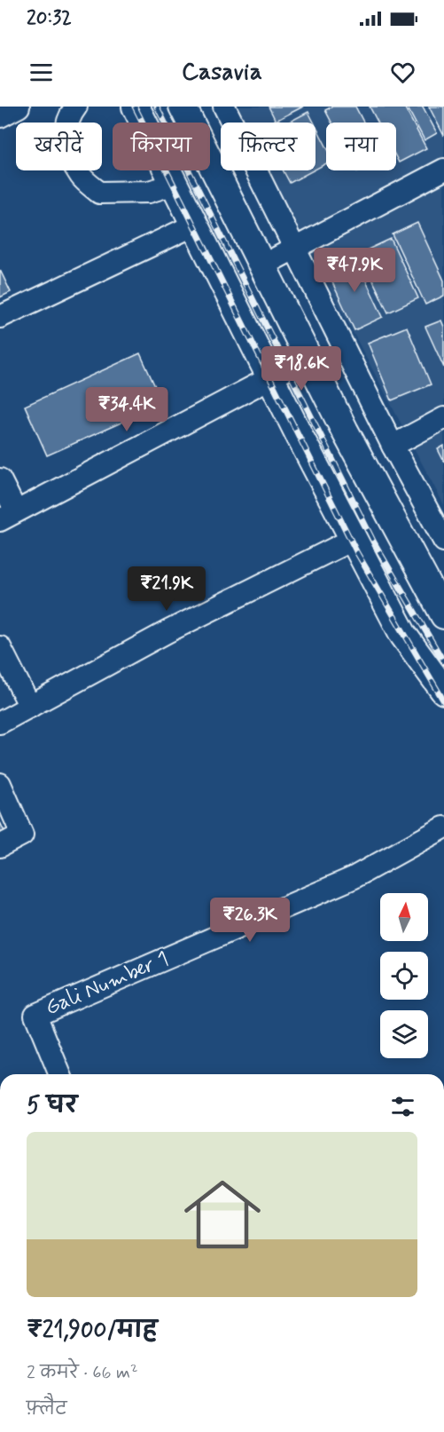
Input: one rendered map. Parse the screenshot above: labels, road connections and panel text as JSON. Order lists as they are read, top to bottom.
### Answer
{
  "streets": {
    "street": ["Gali Number 1"]
  },
  "north": "top",
  "page": {
    "status": "20:32",
    "header": "Casavia",
    "chip": [
      "खरीदें",
      "किराया",
      "फ़िल्टर",
      "नया"
    ],
    "price": [
      "₹47.9K",
      "₹18.6K",
      "₹34.4K",
      "₹21.9K",
      "₹26.3K"
    ],
    "heading": "5 घर",
    "list": [
      {
        "name": "₹21,900/माह",
        "note": "2 कमरे · 66 m² · फ़्लैट"
      }
    ]
  }
}
